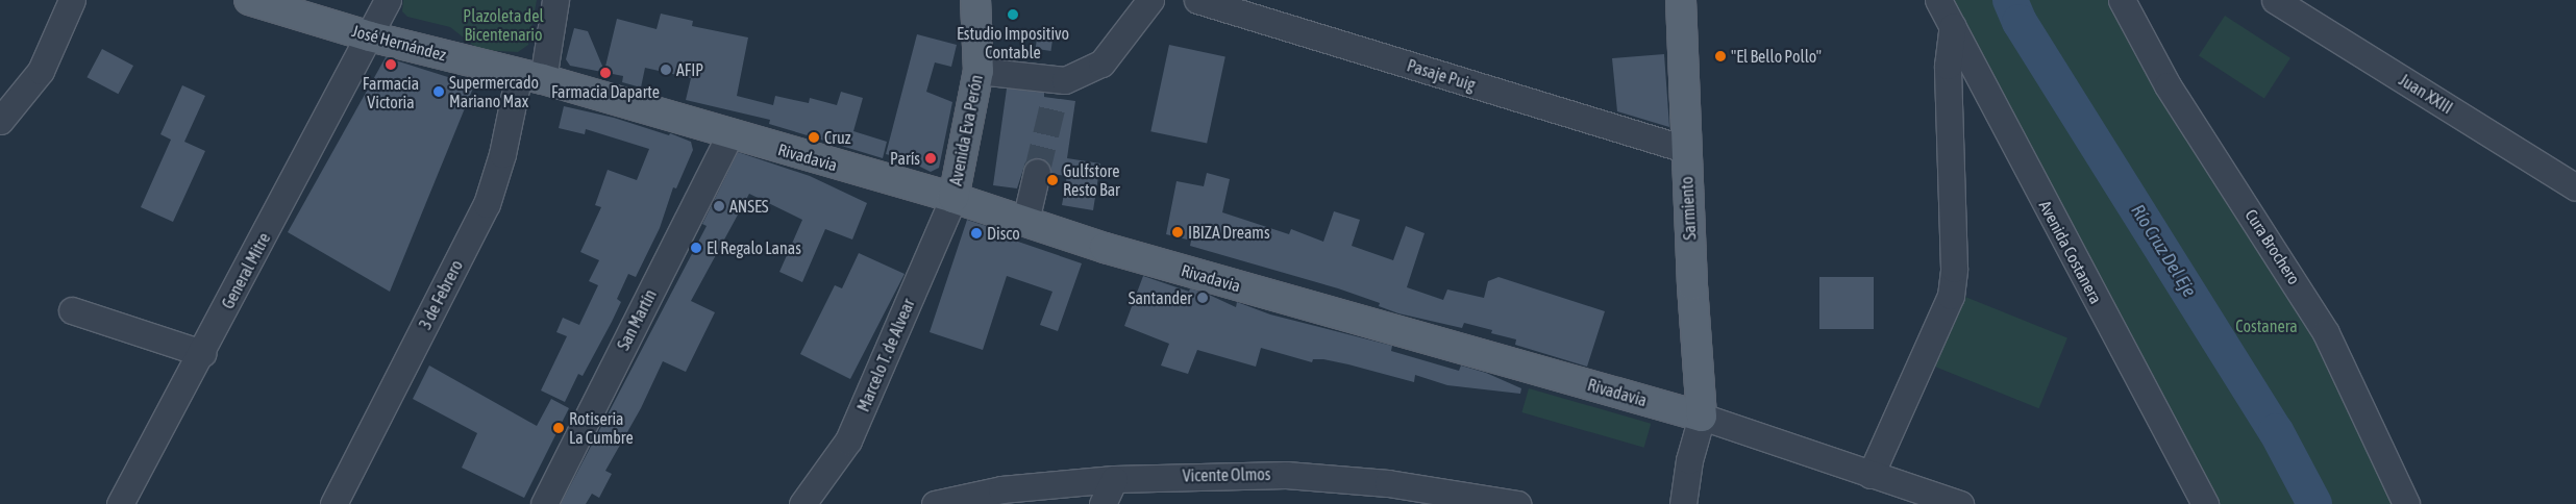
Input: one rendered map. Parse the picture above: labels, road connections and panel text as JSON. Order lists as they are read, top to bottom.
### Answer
{
  "streets": {
    "main road": [
      "José Hernández",
      "Avenida Eva Perón",
      "Rivadavia",
      "Sarmiento"
    ],
    "street": [
      "Pasaje Puig",
      "Juan XXIII",
      "Cura Brochero",
      "Avenida Costanera",
      "General Mitre",
      "3 de Febrero",
      "San Martín",
      "Marcelo T. de Alvear",
      "Vicente Olmos"
    ]
  },
  "crossings": [
    ["José Hernández", "Rivadavia"],
    ["José Hernández", "General Mitre"],
    ["Pasaje Puig", "Sarmiento"],
    ["Avenida Eva Perón", "Rivadavia"],
    ["Avenida Eva Perón", "Marcelo T. de Alvear"],
    ["Rivadavia", "Sarmiento"],
    ["Rivadavia", "3 de Febrero"],
    ["Rivadavia", "San Martín"],
    ["Rivadavia", "Marcelo T. de Alvear"]
  ],
  "water": ["Río Cruz Del Eje"],
  "parks": ["Plazoleta del Bicentenario", "Costanera"],
  "places": [
    "Estudio Impositivo Contable",
    "\"El Bello Pollo\"",
    "Farmacia Victoria",
    "AFIP",
    "Farmacia Daparte",
    "Supermercado Mariano Max",
    "Cruz",
    "París",
    "Gulfstore Resto Bar",
    "ANSES",
    "IBIZA Dreams",
    "Disco",
    "El Regalo Lanas",
    "Santander",
    "Rotiseria La Cumbre"
  ]
}
